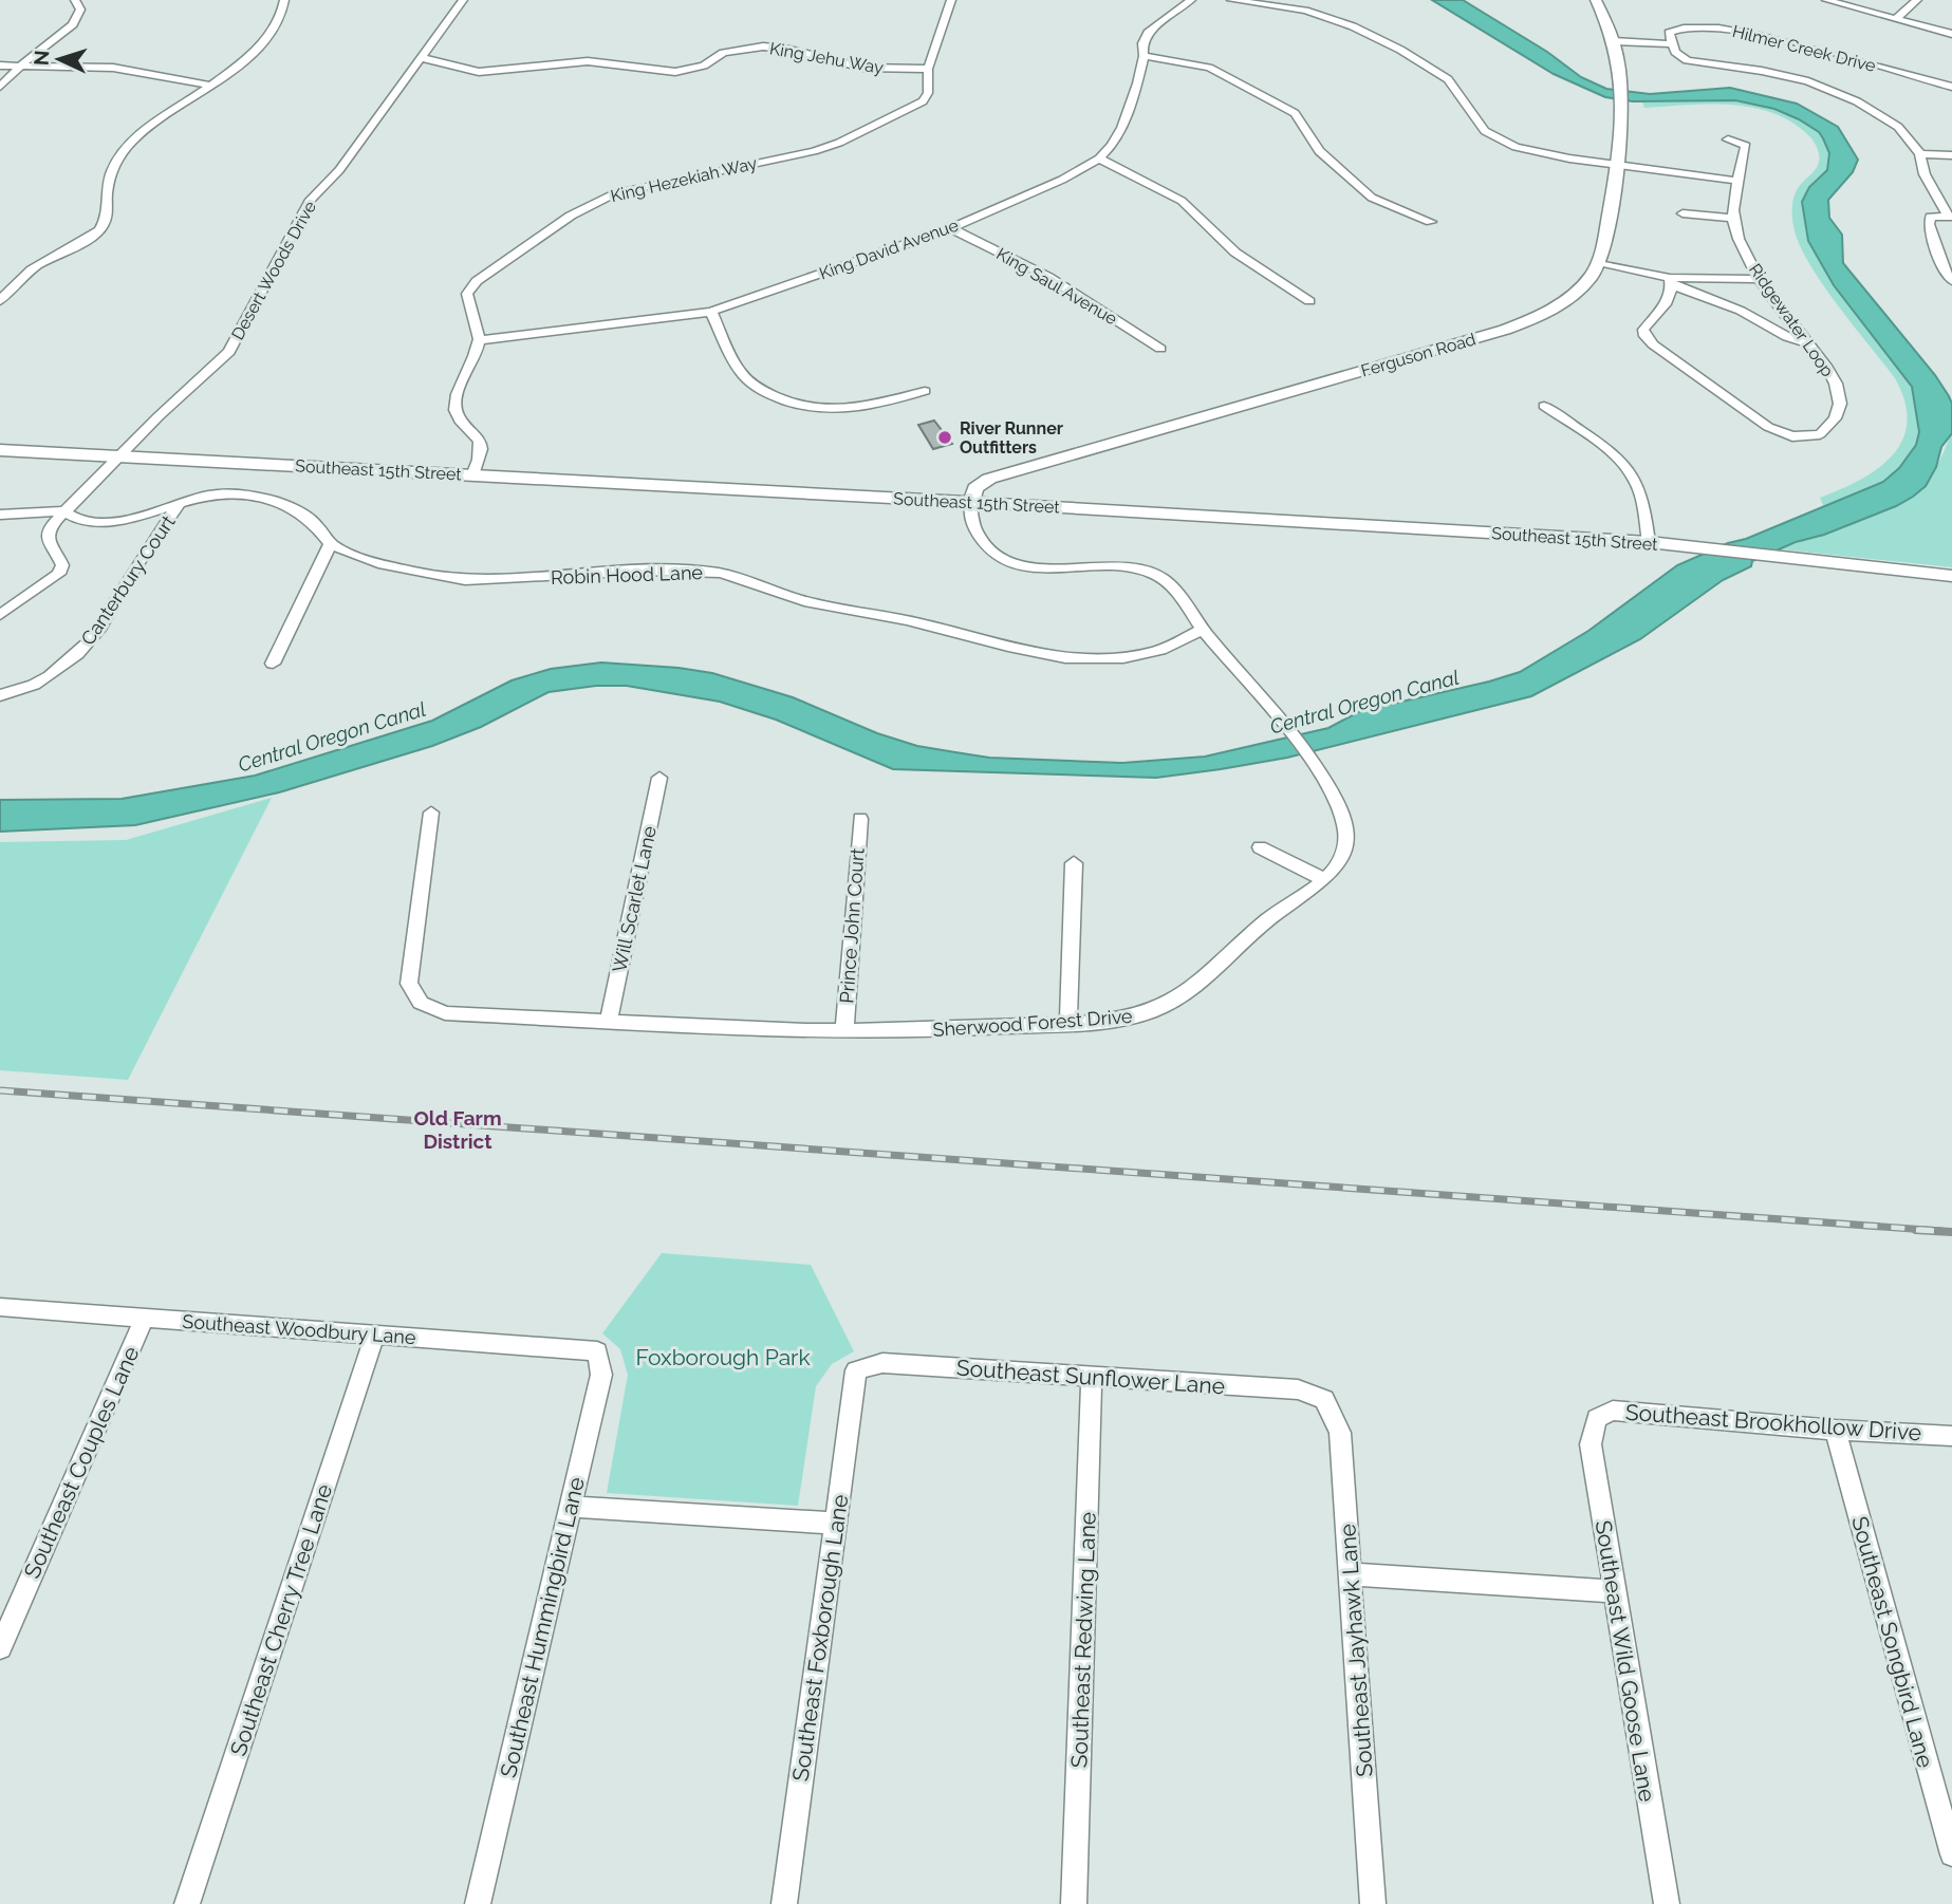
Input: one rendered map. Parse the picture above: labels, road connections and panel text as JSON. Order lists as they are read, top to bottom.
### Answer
{
  "streets": {
    "main road": ["Ferguson Road", "Southeast 15th Street"],
    "street": [
      "Hilmer Creek Drive",
      "King Jehu Way",
      "King Hezekiah Way",
      "King David Avenue",
      "Desert Woods Drive",
      "King Saul Avenue",
      "Ridgewater Loop",
      "Robin Hood Lane",
      "Canterbury Court",
      "Will Scarlet Lane",
      "Prince John Court",
      "Sherwood Forest Drive",
      "Southeast Woodbury Lane",
      "Southeast Sunflower Lane",
      "Southeast Brookhollow Drive",
      "Southeast Couples Lane",
      "Southeast Cherry Tree Lane",
      "Southeast Hummingbird Lane",
      "Southeast Foxborough Lane",
      "Southeast Redwing Lane",
      "Southeast Songbird Lane",
      "Southeast Jayhawk Lane",
      "Southeast Wild Goose Lane"
    ]
  },
  "crossings": [
    ["King Jehu Way", "King Hezekiah Way"],
    ["King Jehu Way", "Desert Woods Drive"],
    ["King Hezekiah Way", "King David Avenue"],
    ["King David Avenue", "King Saul Avenue"],
    ["Desert Woods Drive", "Southeast 15th Street"],
    ["Desert Woods Drive", "Robin Hood Lane"],
    ["Ferguson Road", "Southeast 15th Street"],
    ["Ferguson Road", "Sherwood Forest Drive"],
    ["Southeast 15th Street", "Sherwood Forest Drive"],
    ["Robin Hood Lane", "Canterbury Court"],
    ["Robin Hood Lane", "Sherwood Forest Drive"],
    ["Will Scarlet Lane", "Sherwood Forest Drive"],
    ["Prince John Court", "Sherwood Forest Drive"],
    ["Southeast Woodbury Lane", "Southeast Couples Lane"],
    ["Southeast Woodbury Lane", "Southeast Cherry Tree Lane"],
    ["Southeast Woodbury Lane", "Southeast Hummingbird Lane"],
    ["Southeast Sunflower Lane", "Southeast Foxborough Lane"],
    ["Southeast Sunflower Lane", "Southeast Redwing Lane"],
    ["Southeast Sunflower Lane", "Southeast Jayhawk Lane"],
    ["Southeast Brookhollow Drive", "Southeast Songbird Lane"],
    ["Southeast Brookhollow Drive", "Southeast Wild Goose Lane"]
  ],
  "districts": ["Old Farm District"],
  "water": ["Central Oregon Canal"],
  "parks": ["Foxborough Park"],
  "places": ["River Runner Outfitters"],
  "north": "left"
}
